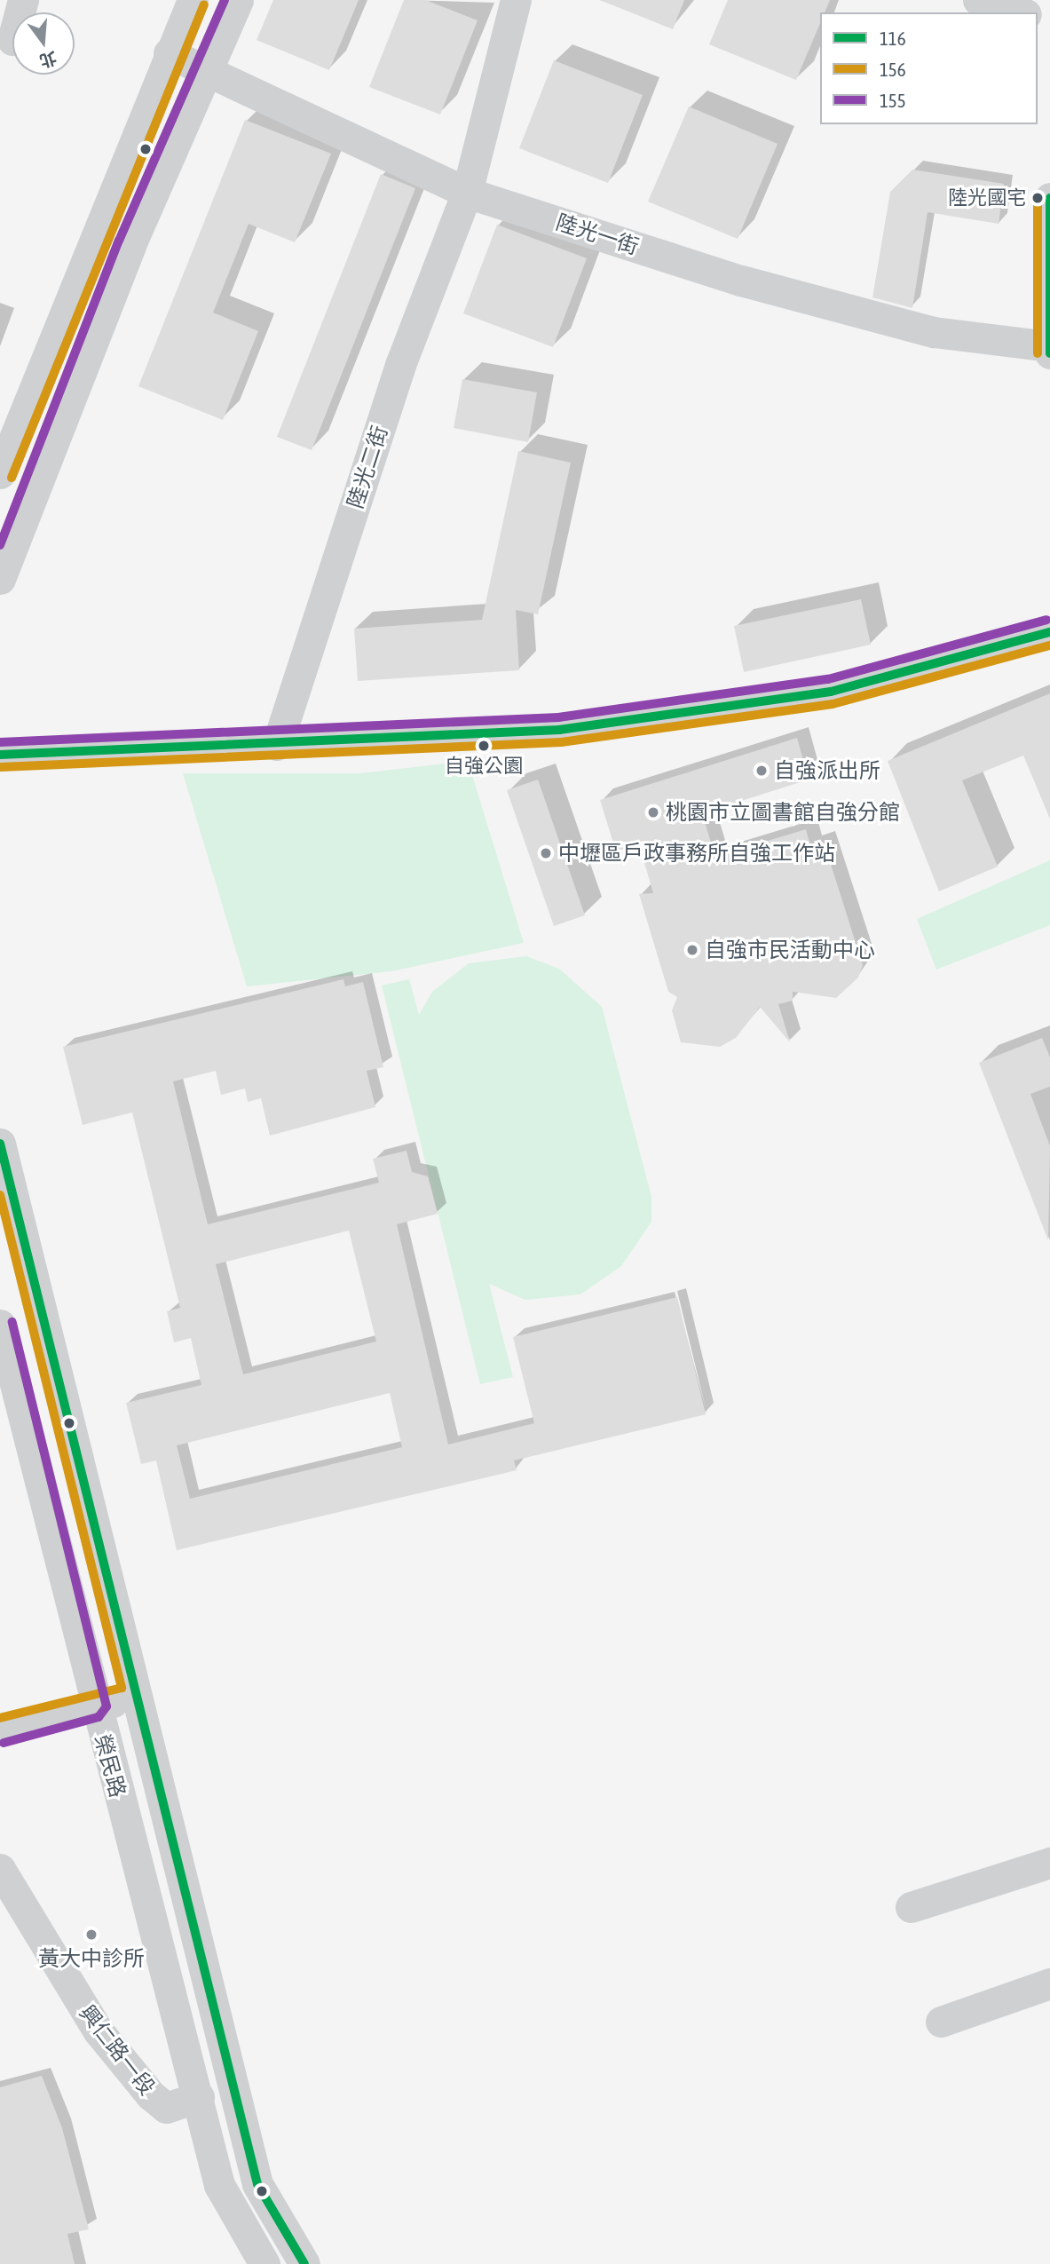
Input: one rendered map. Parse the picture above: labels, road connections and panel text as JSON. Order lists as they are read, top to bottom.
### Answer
{
  "streets": {
    "street": [
      "陸光一街",
      "陸光二街",
      "榮民路",
      "興仁路一段"
    ]
  },
  "crossings": [
    ["陸光一街", "陸光二街"],
    ["榮民路", "興仁路一段"]
  ],
  "places": [
    "陸光國宅",
    "自強公園",
    "自強派出所",
    "桃園市立圖書館自強分館",
    "中壢區戶政事務所自強工作站",
    "自強市民活動中心",
    "黃大中診所"
  ],
  "lines": ["transit line 155", "transit line 156", "transit line 116"],
  "legend": ["116", "156", "155"],
  "north": "bottom"
}
